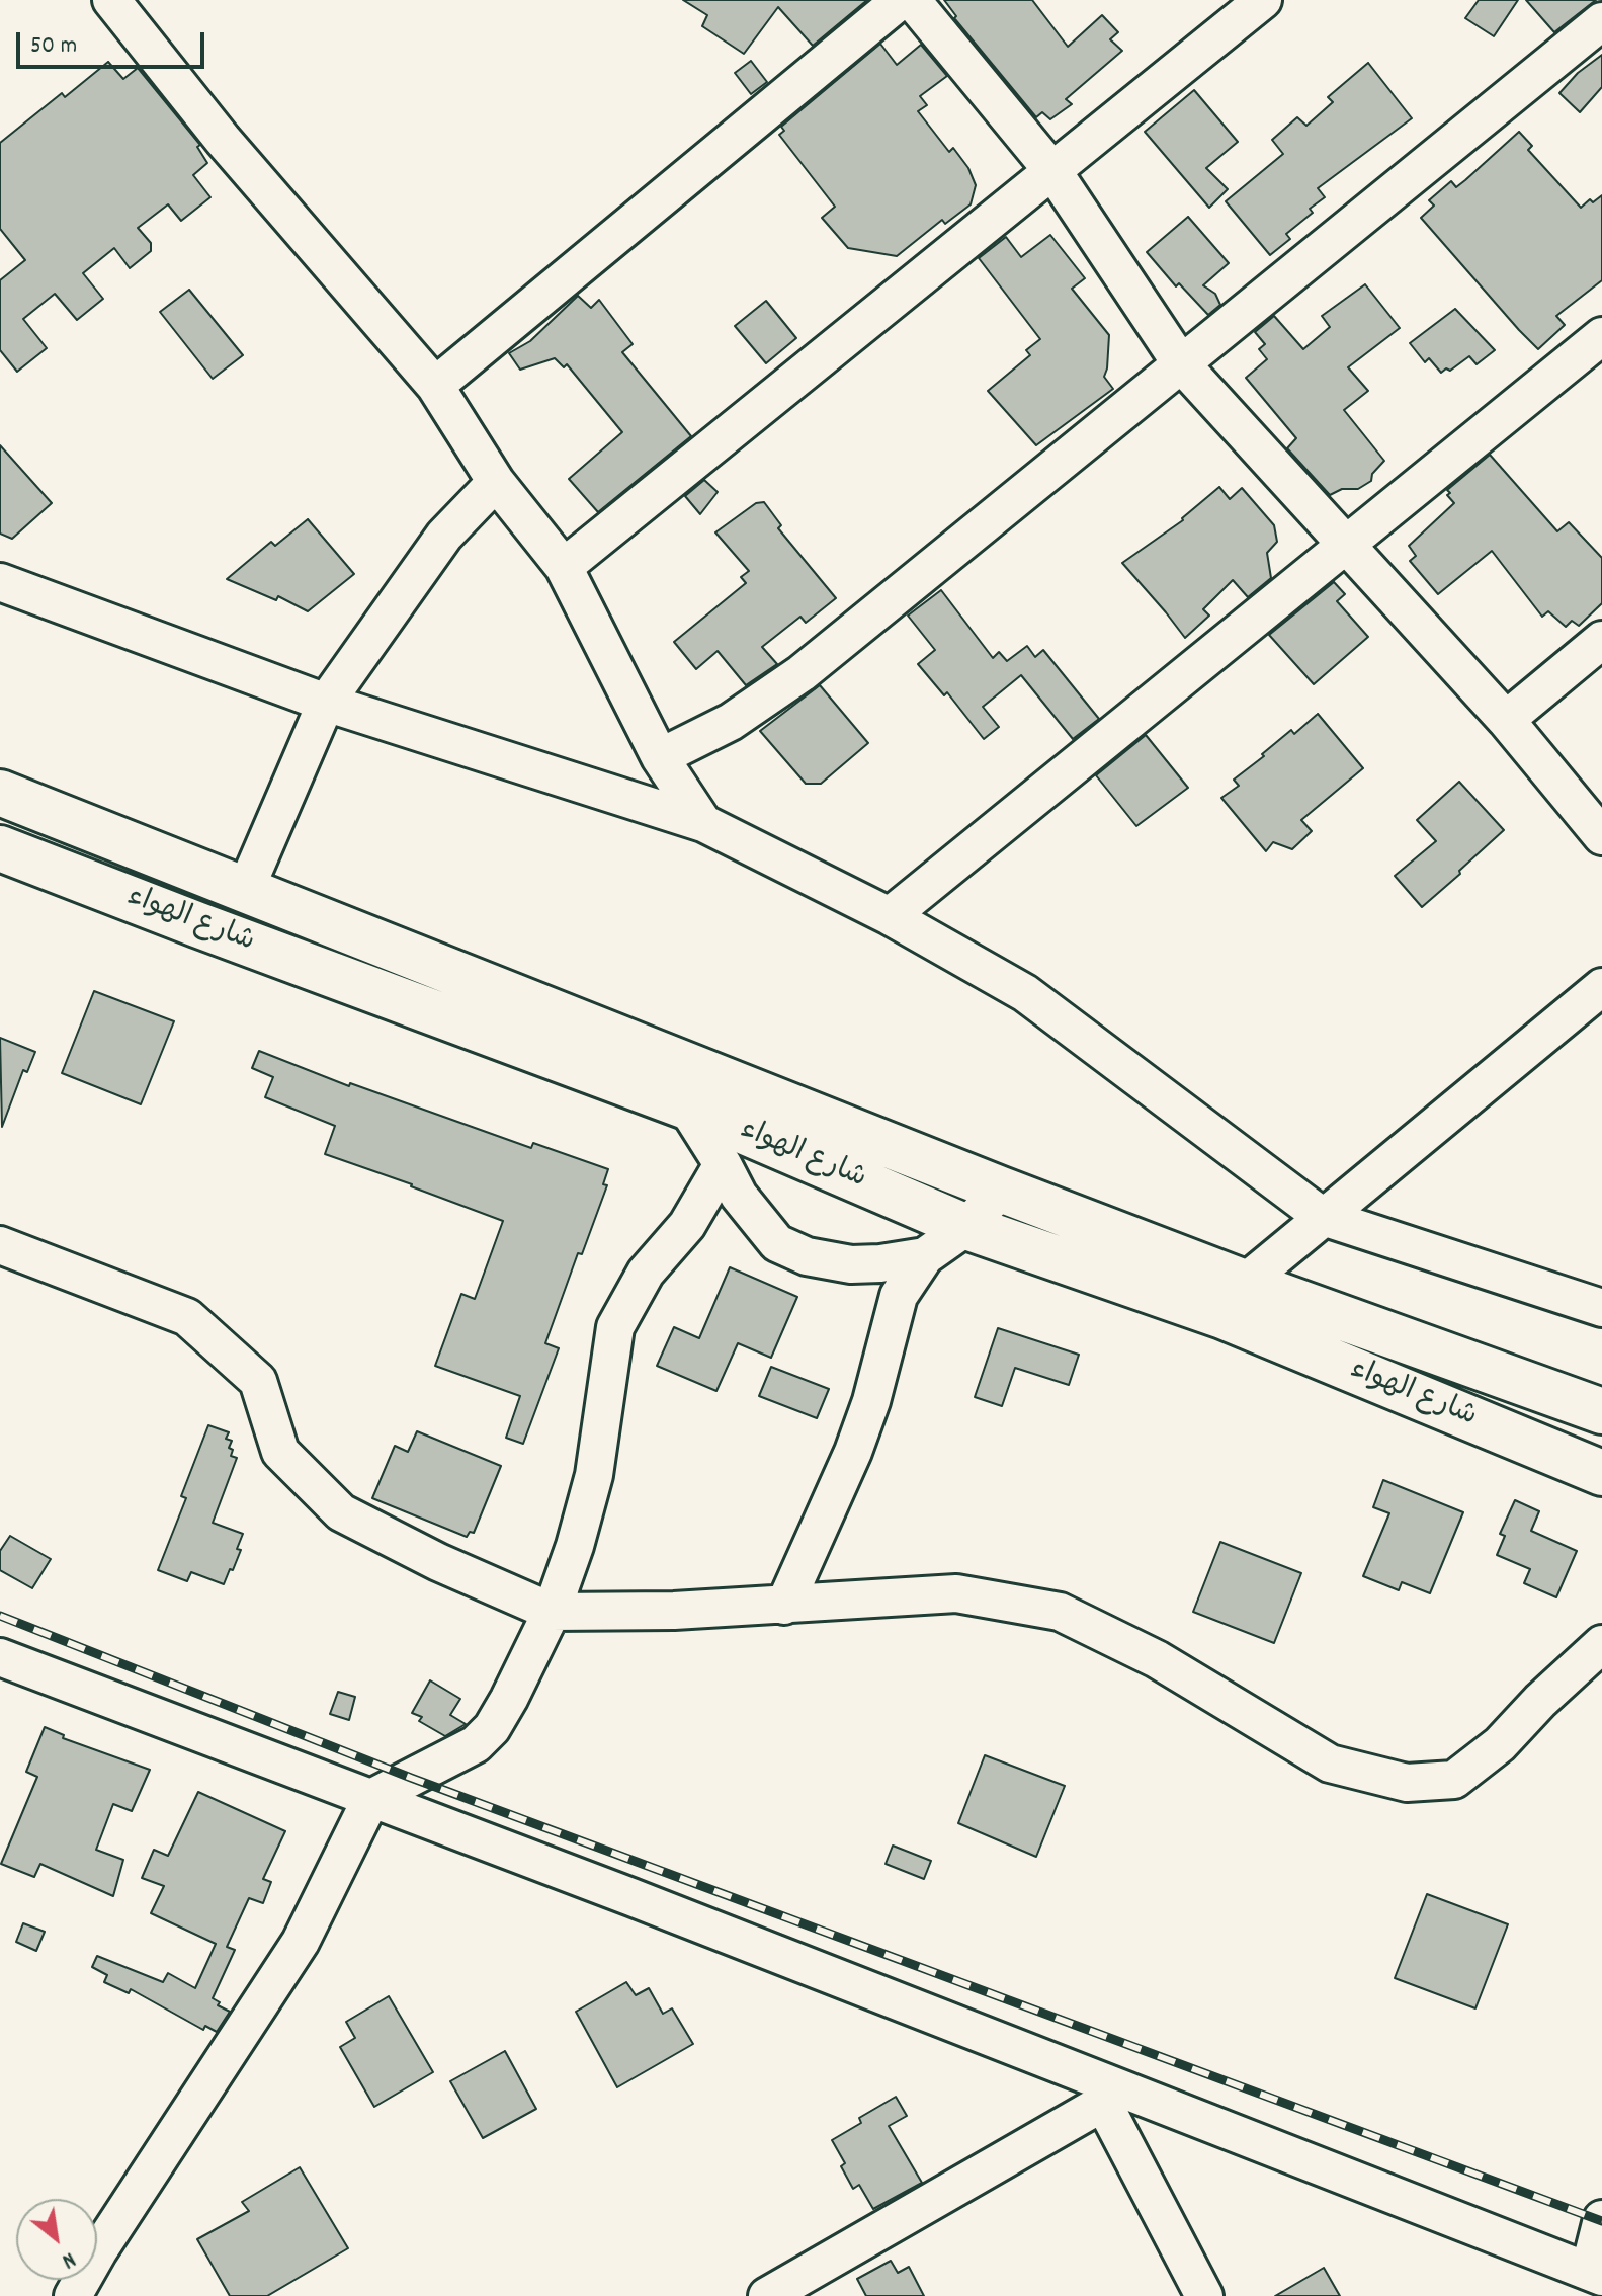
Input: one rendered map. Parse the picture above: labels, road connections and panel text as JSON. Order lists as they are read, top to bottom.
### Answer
{
  "streets": {
    "main road": ["شارع الهواء"]
  },
  "scale_bar": "50 m",
  "north": "bottom right"
}
